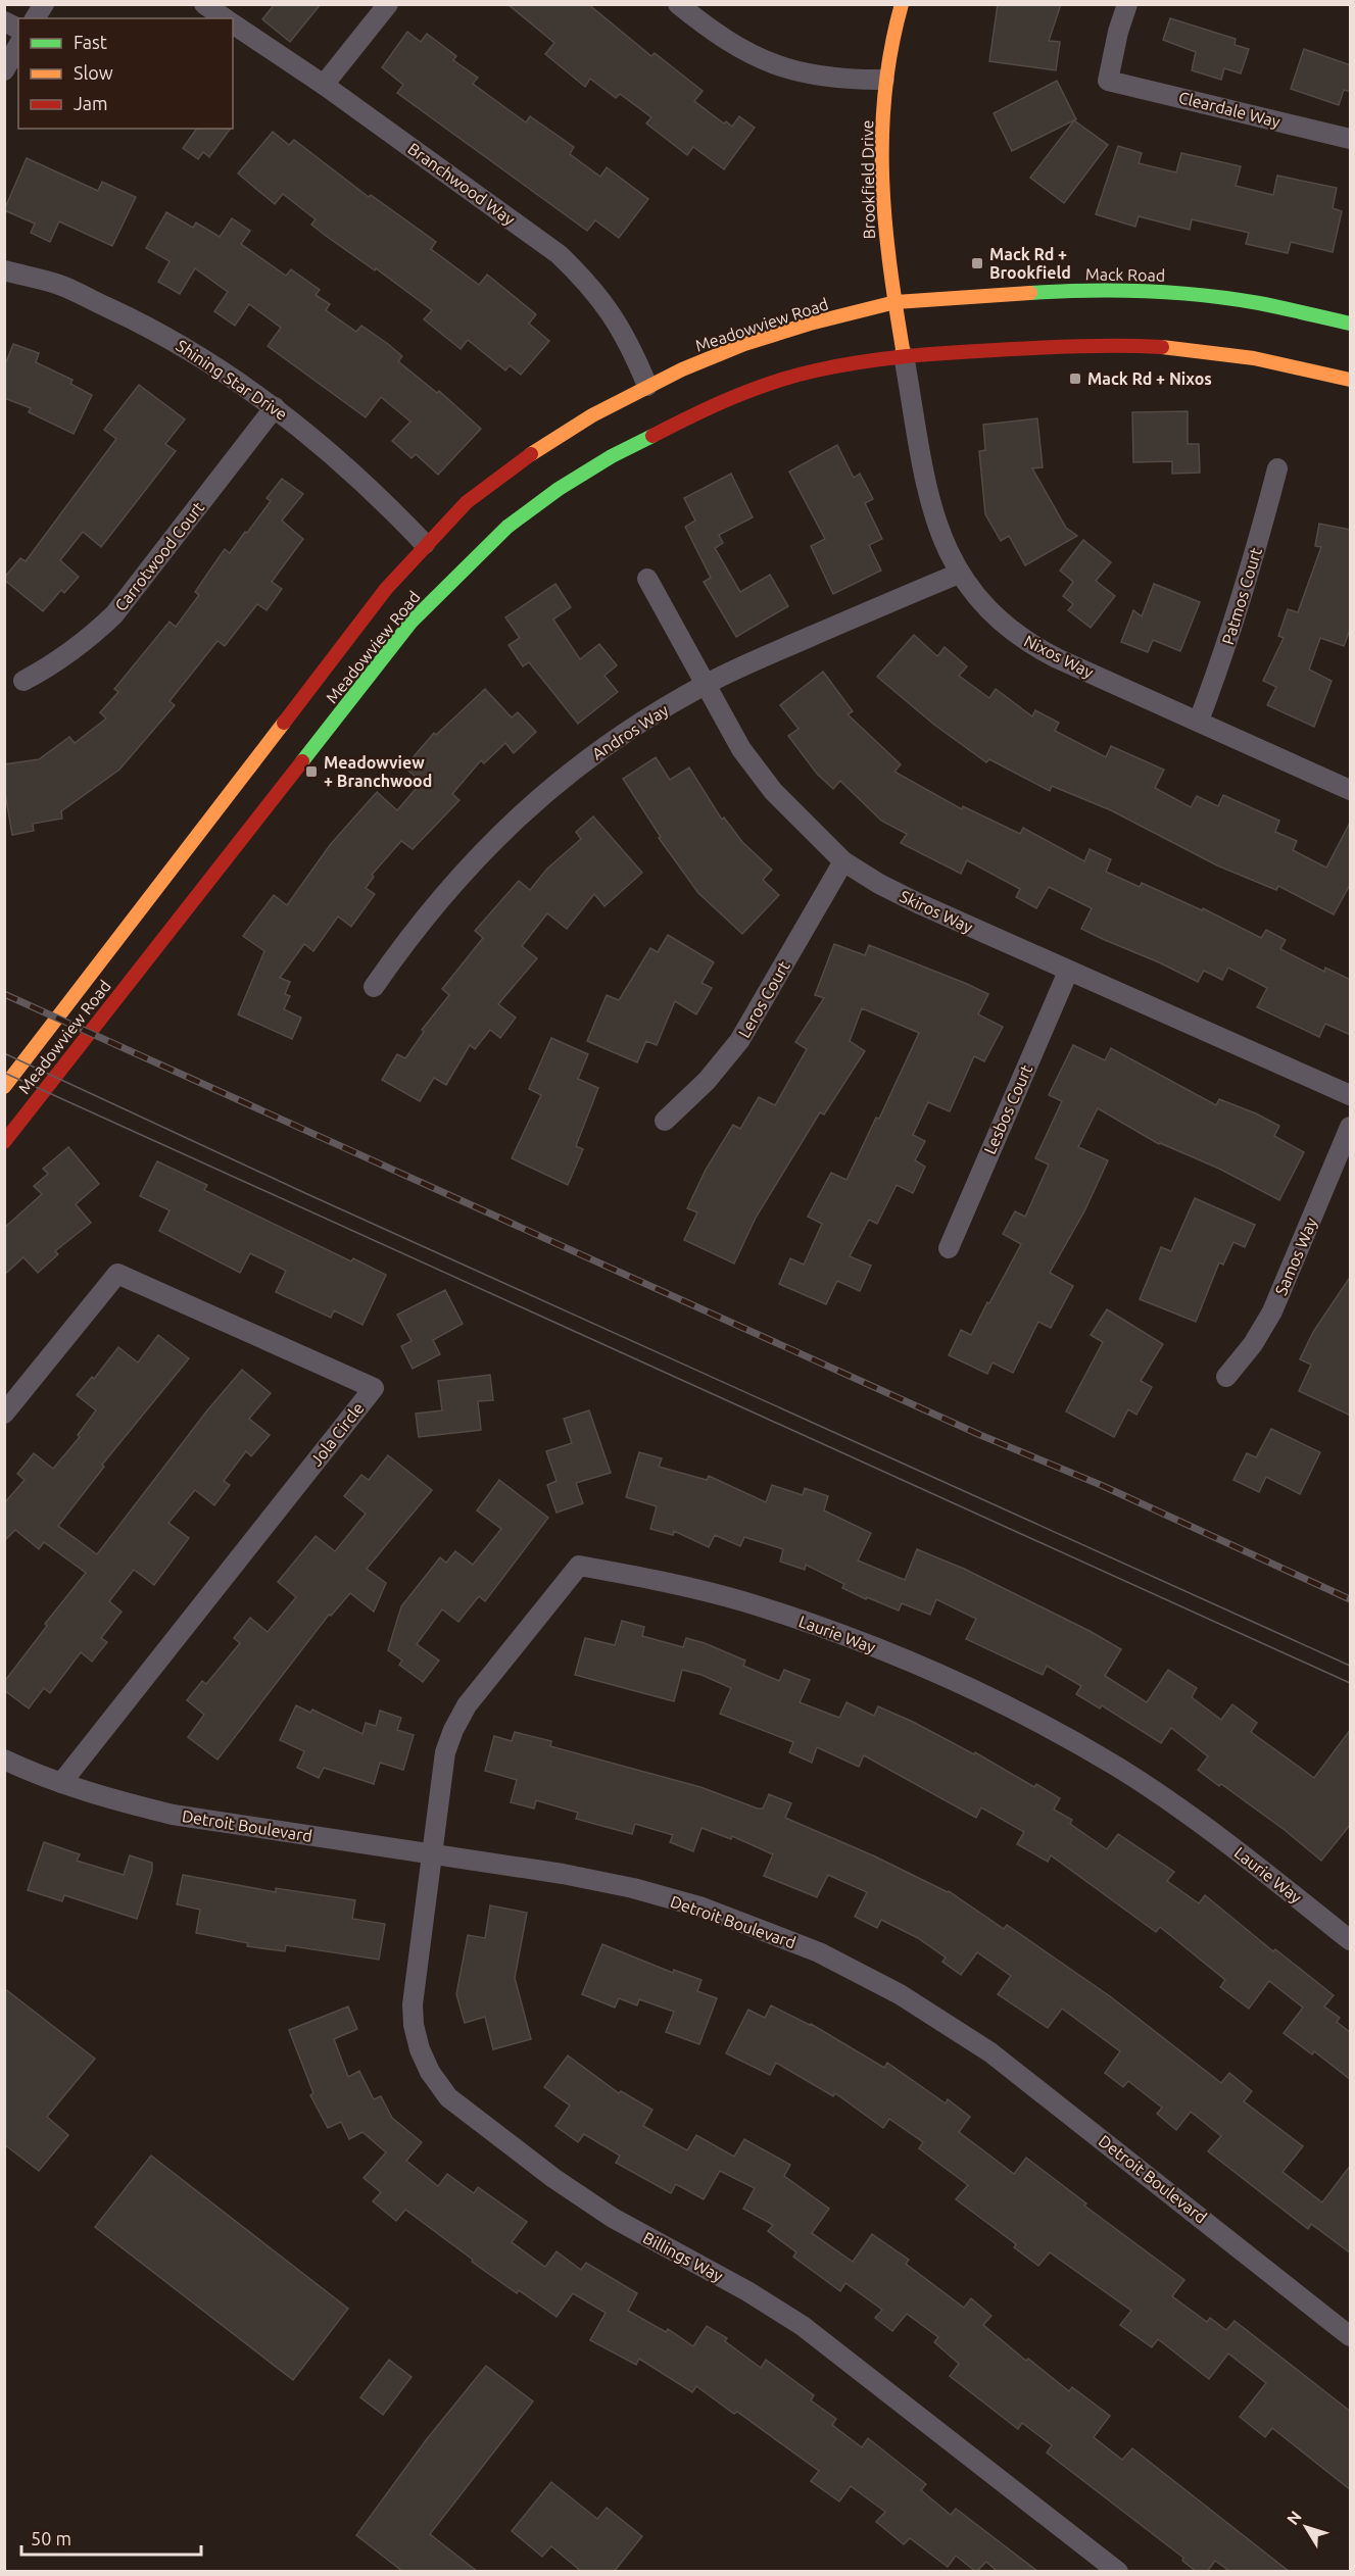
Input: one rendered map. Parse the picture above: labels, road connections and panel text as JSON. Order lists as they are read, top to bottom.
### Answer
{
  "streets": {
    "main road": ["Brookfield Drive", "Mack Road", "Meadowview Road"],
    "street": [
      "Cleardale Way",
      "Branchwood Way",
      "Shining Star Drive",
      "Carrotwood Court",
      "Patmos Court",
      "Nixos Way",
      "Andros Way",
      "Skiros Way",
      "Leros Court",
      "Lesbos Court",
      "Samos Way",
      "Jola Circle",
      "Laurie Way",
      "Detroit Boulevard",
      "Billings Way"
    ]
  },
  "crossings": [
    ["Brookfield Drive", "Mack Road"],
    ["Brookfield Drive", "Meadowview Road"],
    ["Brookfield Drive", "Nixos Way"],
    ["Branchwood Way", "Meadowview Road"],
    ["Mack Road", "Meadowview Road"],
    ["Meadowview Road", "Shining Star Drive"],
    ["Meadowview Road", "Nixos Way"],
    ["Shining Star Drive", "Carrotwood Court"],
    ["Patmos Court", "Nixos Way"],
    ["Nixos Way", "Andros Way"],
    ["Andros Way", "Skiros Way"],
    ["Skiros Way", "Leros Court"],
    ["Skiros Way", "Lesbos Court"],
    ["Jola Circle", "Detroit Boulevard"],
    ["Laurie Way", "Detroit Boulevard"],
    ["Laurie Way", "Billings Way"],
    ["Detroit Boulevard", "Billings Way"]
  ],
  "places": {
    "transit": ["Mack Rd + Brookfield", "Mack Rd + Nixos", "Meadowview + Branchwood"]
  },
  "legend": ["Fast", "Slow", "Jam"],
  "scale_bar": "50 m",
  "north": "top left"
}
